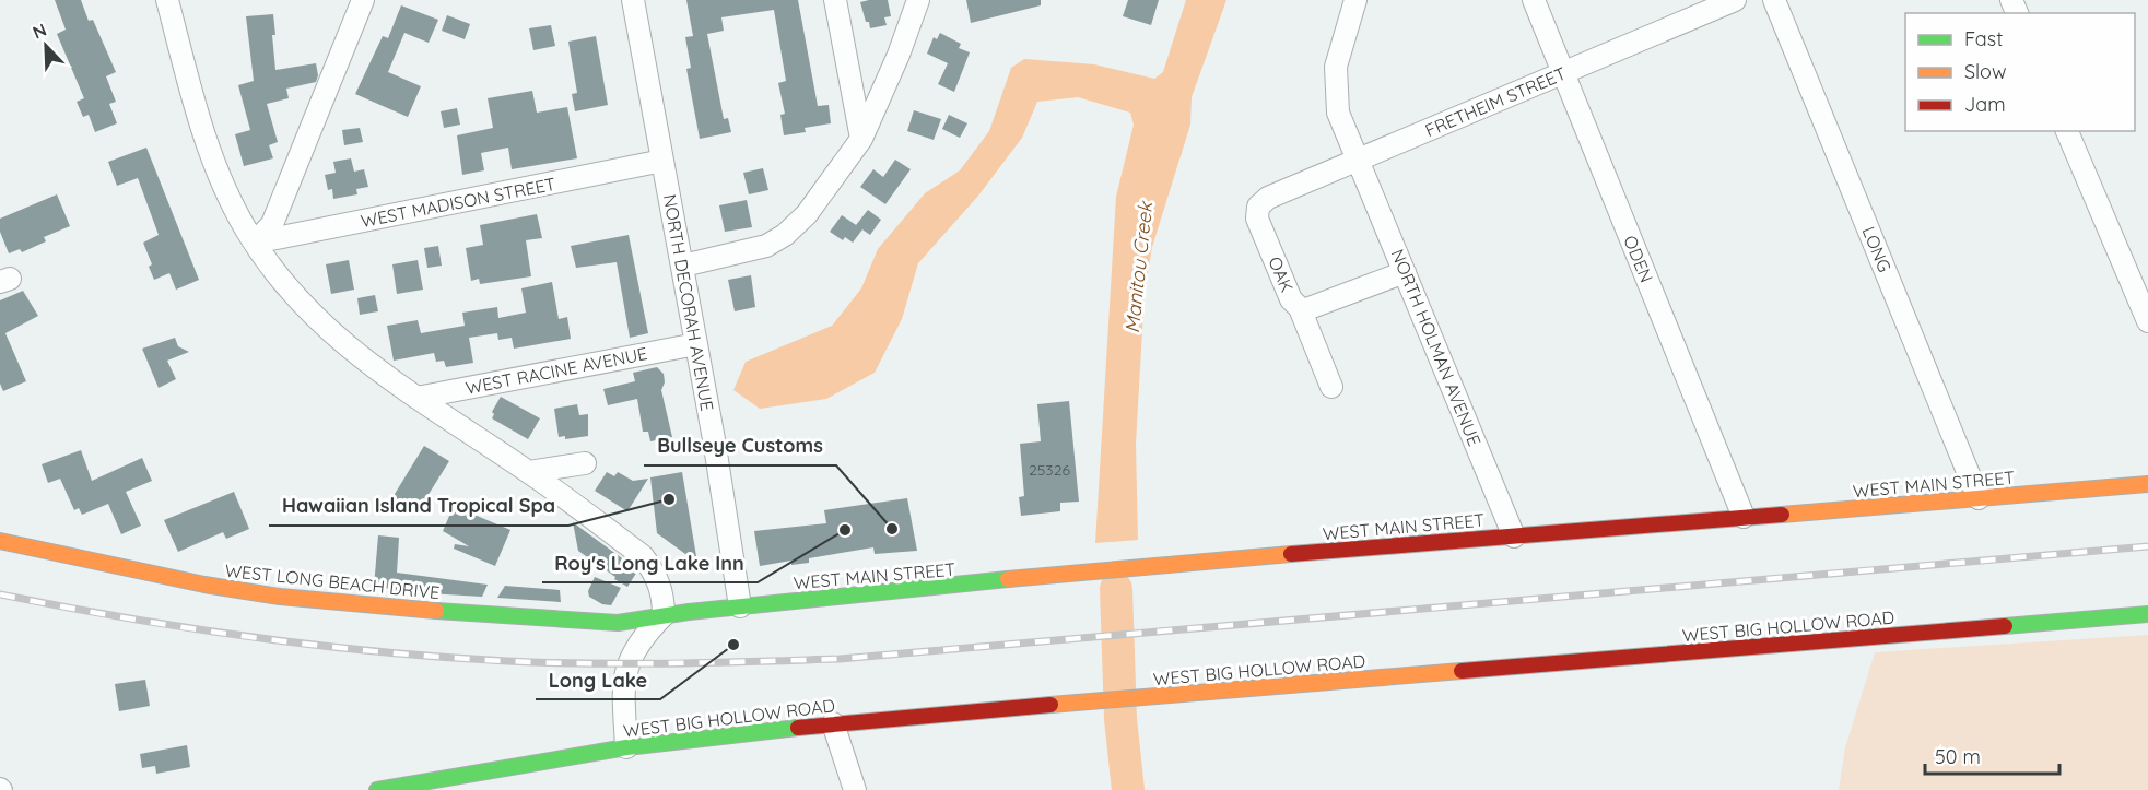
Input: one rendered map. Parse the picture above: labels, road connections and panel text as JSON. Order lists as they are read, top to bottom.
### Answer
{
  "streets": {
    "street": [
      "FRETHEIM STREET",
      "WEST MADISON STREET",
      "LONG",
      "ODEN",
      "OAK",
      "NORTH DECORAH AVENUE",
      "NORTH HOLMAN AVENUE",
      "WEST RACINE AVENUE",
      "WEST MAIN STREET",
      "WEST LONG BEACH DRIVE",
      "WEST BIG HOLLOW ROAD"
    ]
  },
  "crossings": [
    ["FRETHEIM STREET", "ODEN"],
    ["FRETHEIM STREET", "OAK"],
    ["FRETHEIM STREET", "NORTH HOLMAN AVENUE"],
    ["WEST MADISON STREET", "NORTH DECORAH AVENUE"],
    ["LONG", "WEST MAIN STREET"],
    ["ODEN", "WEST MAIN STREET"],
    ["OAK", "NORTH HOLMAN AVENUE"],
    ["NORTH DECORAH AVENUE", "WEST RACINE AVENUE"],
    ["NORTH DECORAH AVENUE", "WEST MAIN STREET"],
    ["NORTH HOLMAN AVENUE", "WEST MAIN STREET"],
    ["WEST MAIN STREET", "WEST LONG BEACH DRIVE"]
  ],
  "water": ["Manitou Creek"],
  "places": [
    "Hawaiian Island Tropical Spa",
    "Bullseye Customs",
    "Roy's Long Lake Inn",
    "Long Lake"
  ],
  "house_numbers": ["25326"],
  "legend": ["Fast", "Slow", "Jam"],
  "scale_bar": "50 m",
  "north": "top left"
}
